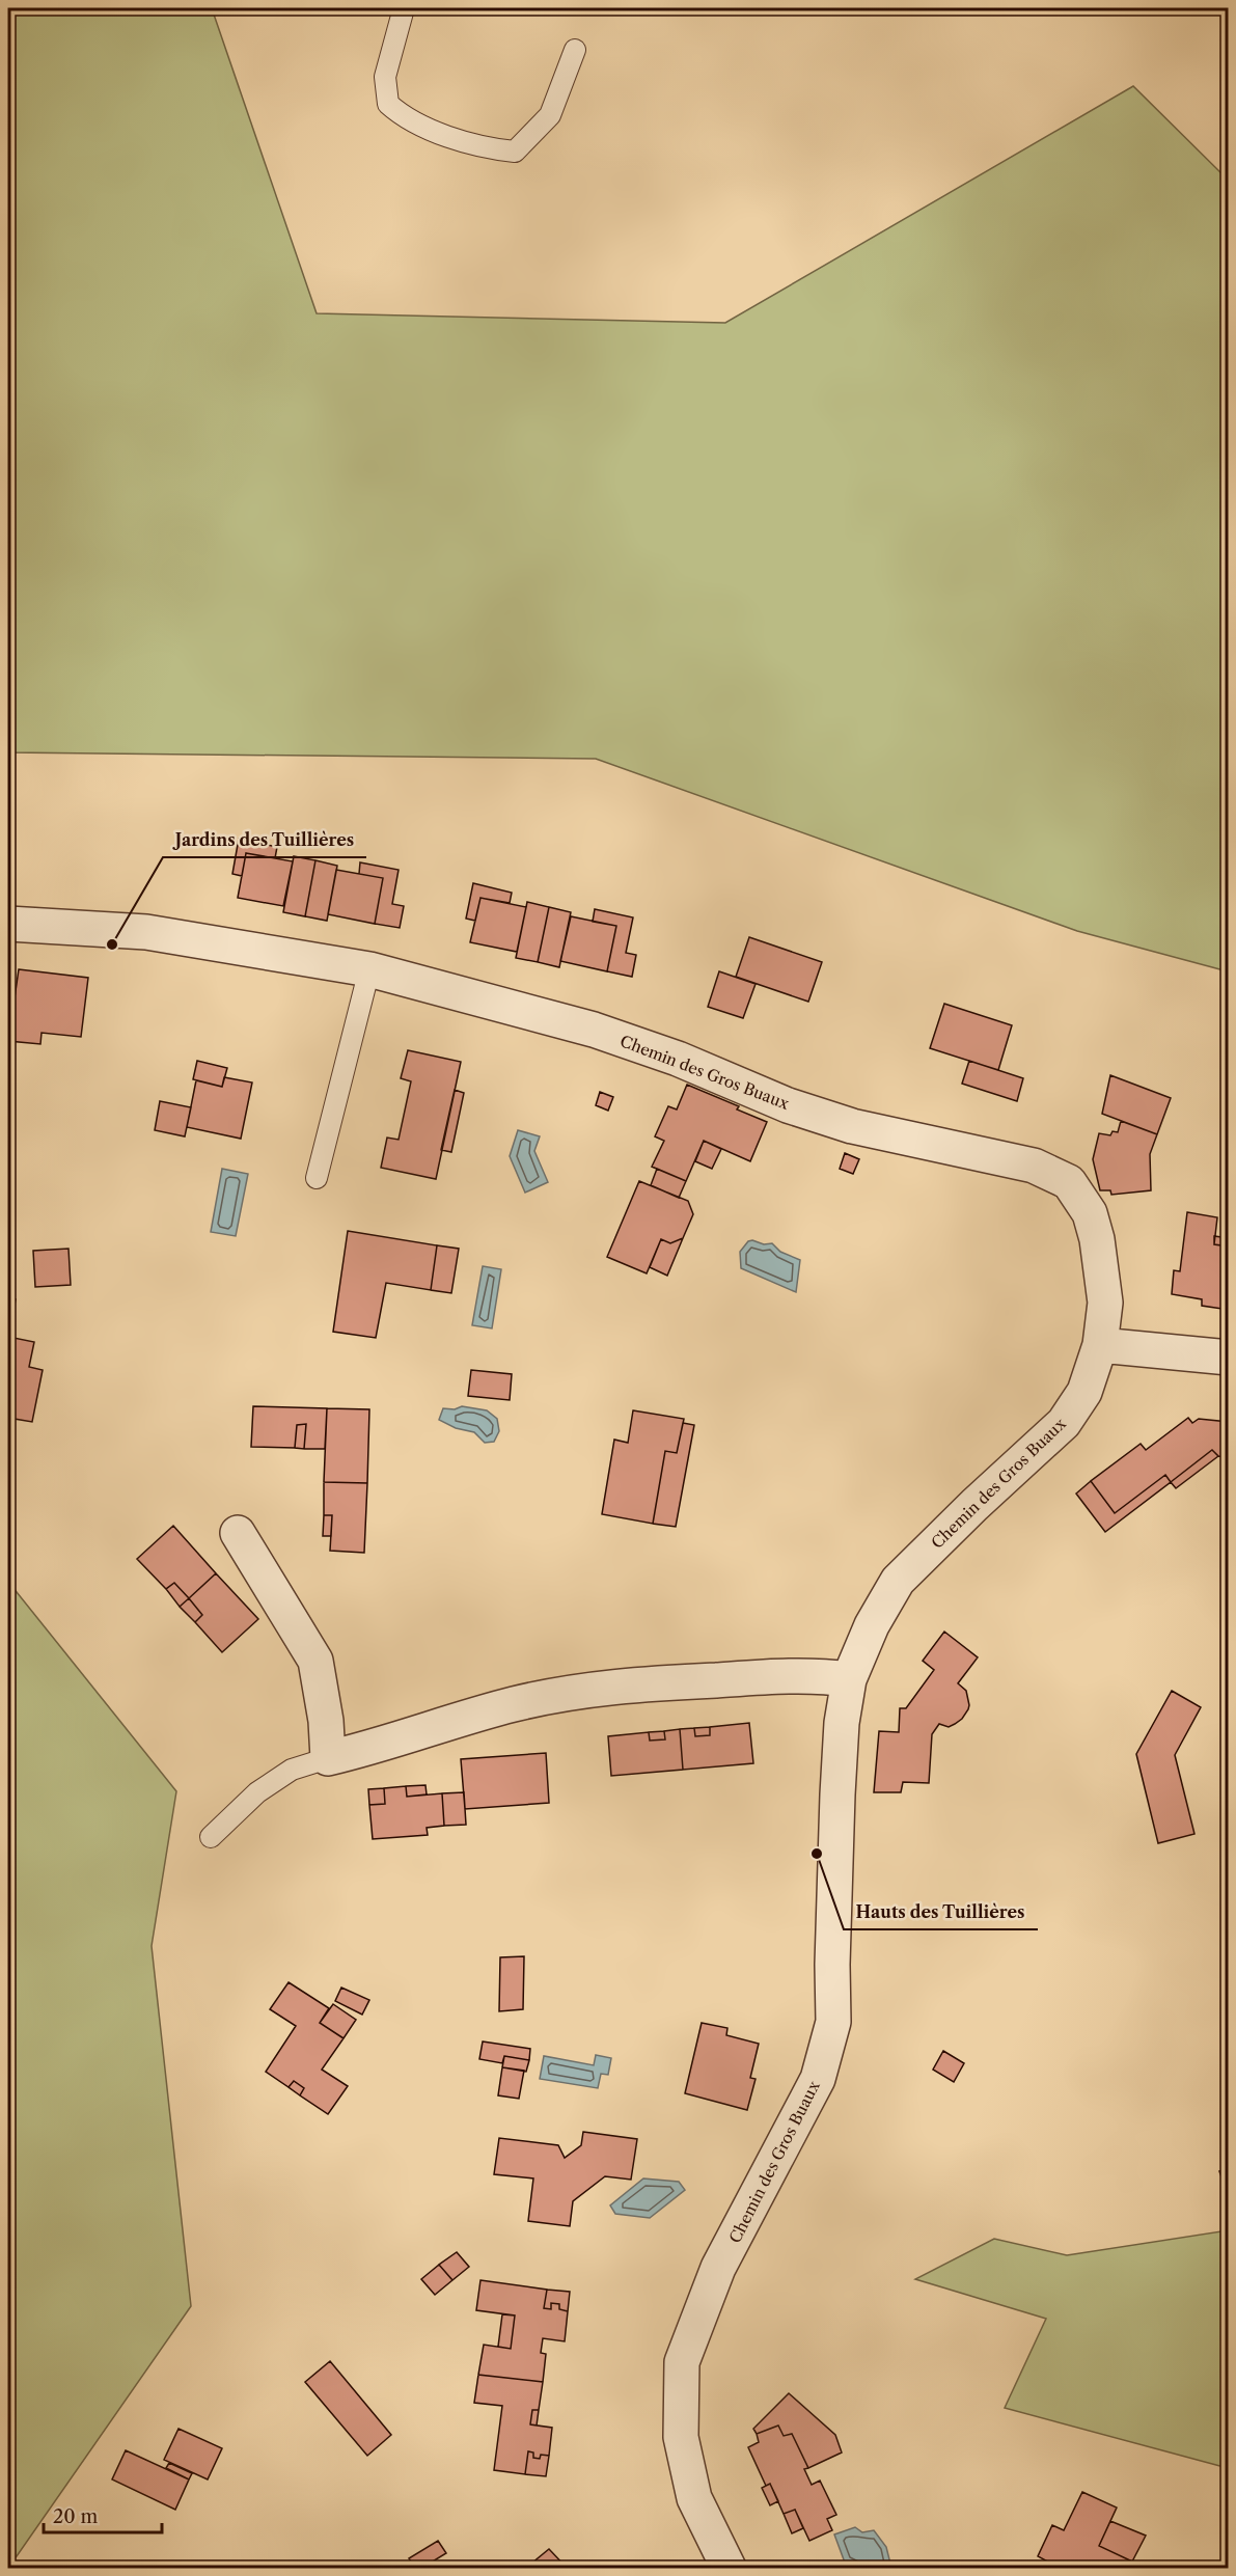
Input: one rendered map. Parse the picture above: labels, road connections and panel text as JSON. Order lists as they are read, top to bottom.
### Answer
{
  "streets": {
    "street": ["Chemin des Gros Buaux"]
  },
  "places": ["Jardins des Tuillières", "Hauts des Tuillières"],
  "scale_bar": "20 m"
}
